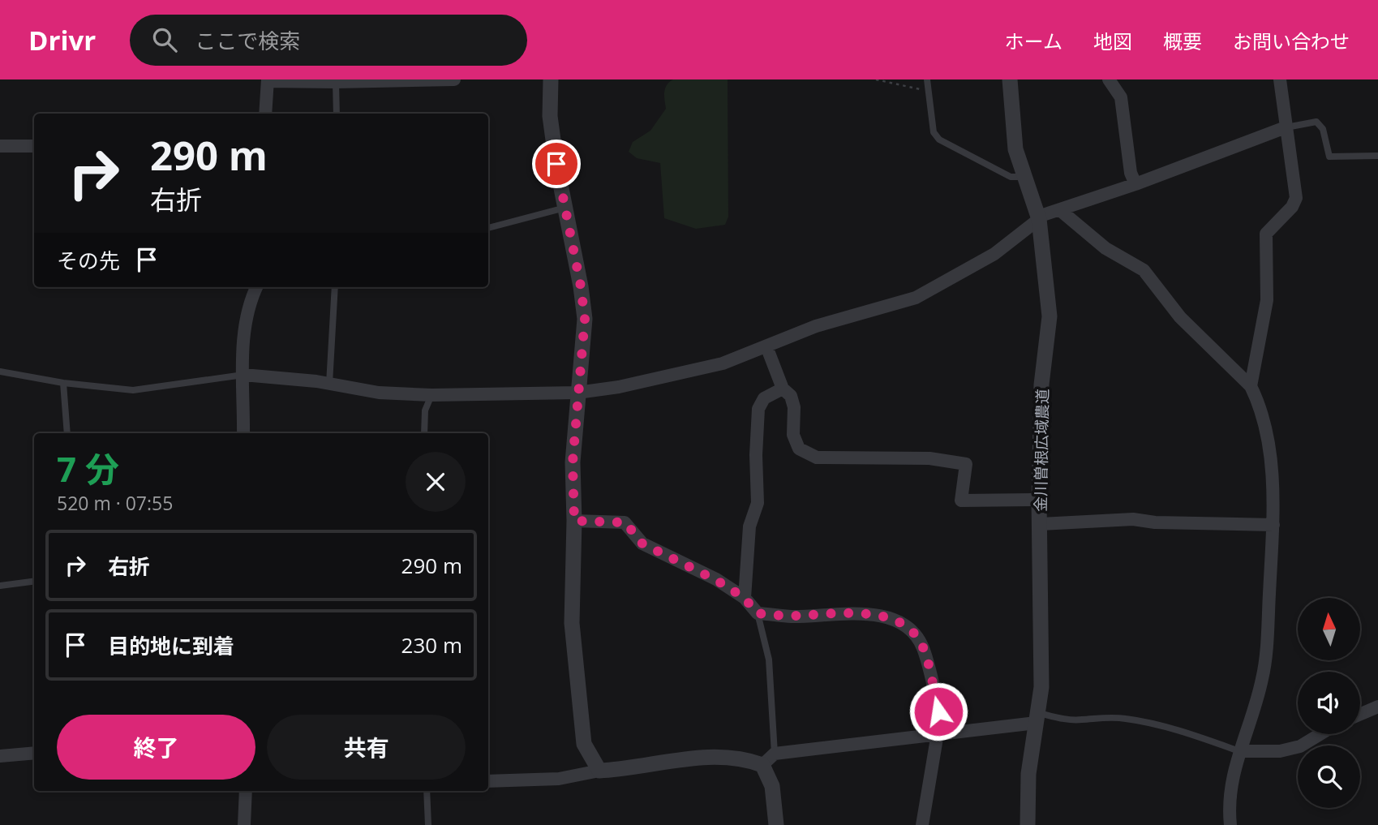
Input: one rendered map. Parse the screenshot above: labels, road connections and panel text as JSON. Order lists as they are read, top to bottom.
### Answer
{
  "streets": {
    "street": ["金川曽根広域農道"]
  },
  "north": "top",
  "page": {
    "header": "Drivr",
    "search": "ここで検索",
    "nav": [
      "ホーム",
      "地図",
      "概要",
      "お問い合わせ"
    ],
    "turn": ["290 m", "右折"],
    "then": "その先",
    "heading": ["7 分", "520 m · 07:55"],
    "list": [
      {
        "name": "右折",
        "value": "290 m"
      },
      {
        "name": "目的地に到着",
        "value": "230 m"
      }
    ],
    "buttons": ["終了", "共有"]
  }
}
